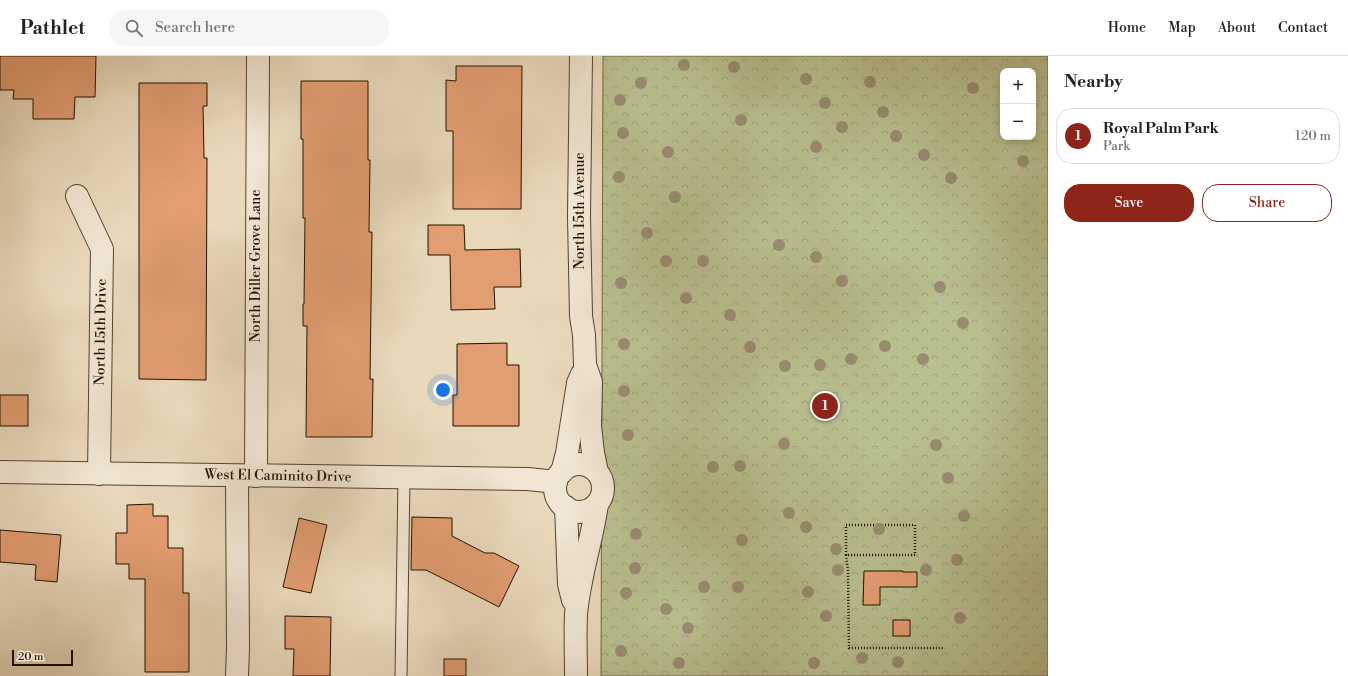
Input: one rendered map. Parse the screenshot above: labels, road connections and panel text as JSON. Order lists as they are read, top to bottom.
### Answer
{
  "streets": {
    "street": [
      "North 15th Avenue",
      "North Diller Grove Lane",
      "North 15th Drive",
      "West El Caminito Drive"
    ]
  },
  "crossings": [
    ["North 15th Avenue", "West El Caminito Drive"],
    ["North Diller Grove Lane", "West El Caminito Drive"],
    ["North 15th Drive", "West El Caminito Drive"]
  ],
  "scale_bar": "20 m",
  "page": {
    "header": "Pathlet",
    "search": "Search here",
    "nav": [
      "Home",
      "Map",
      "About",
      "Contact"
    ],
    "heading": "Nearby",
    "map_buttons": ["+", "−"],
    "list": [
      {
        "mark": "1",
        "name": "Royal Palm Park",
        "note": "Park",
        "value": "120 m"
      }
    ],
    "buttons": ["Save", "Share"],
    "pins": "1",
    "scale": "20 m"
  }
}
